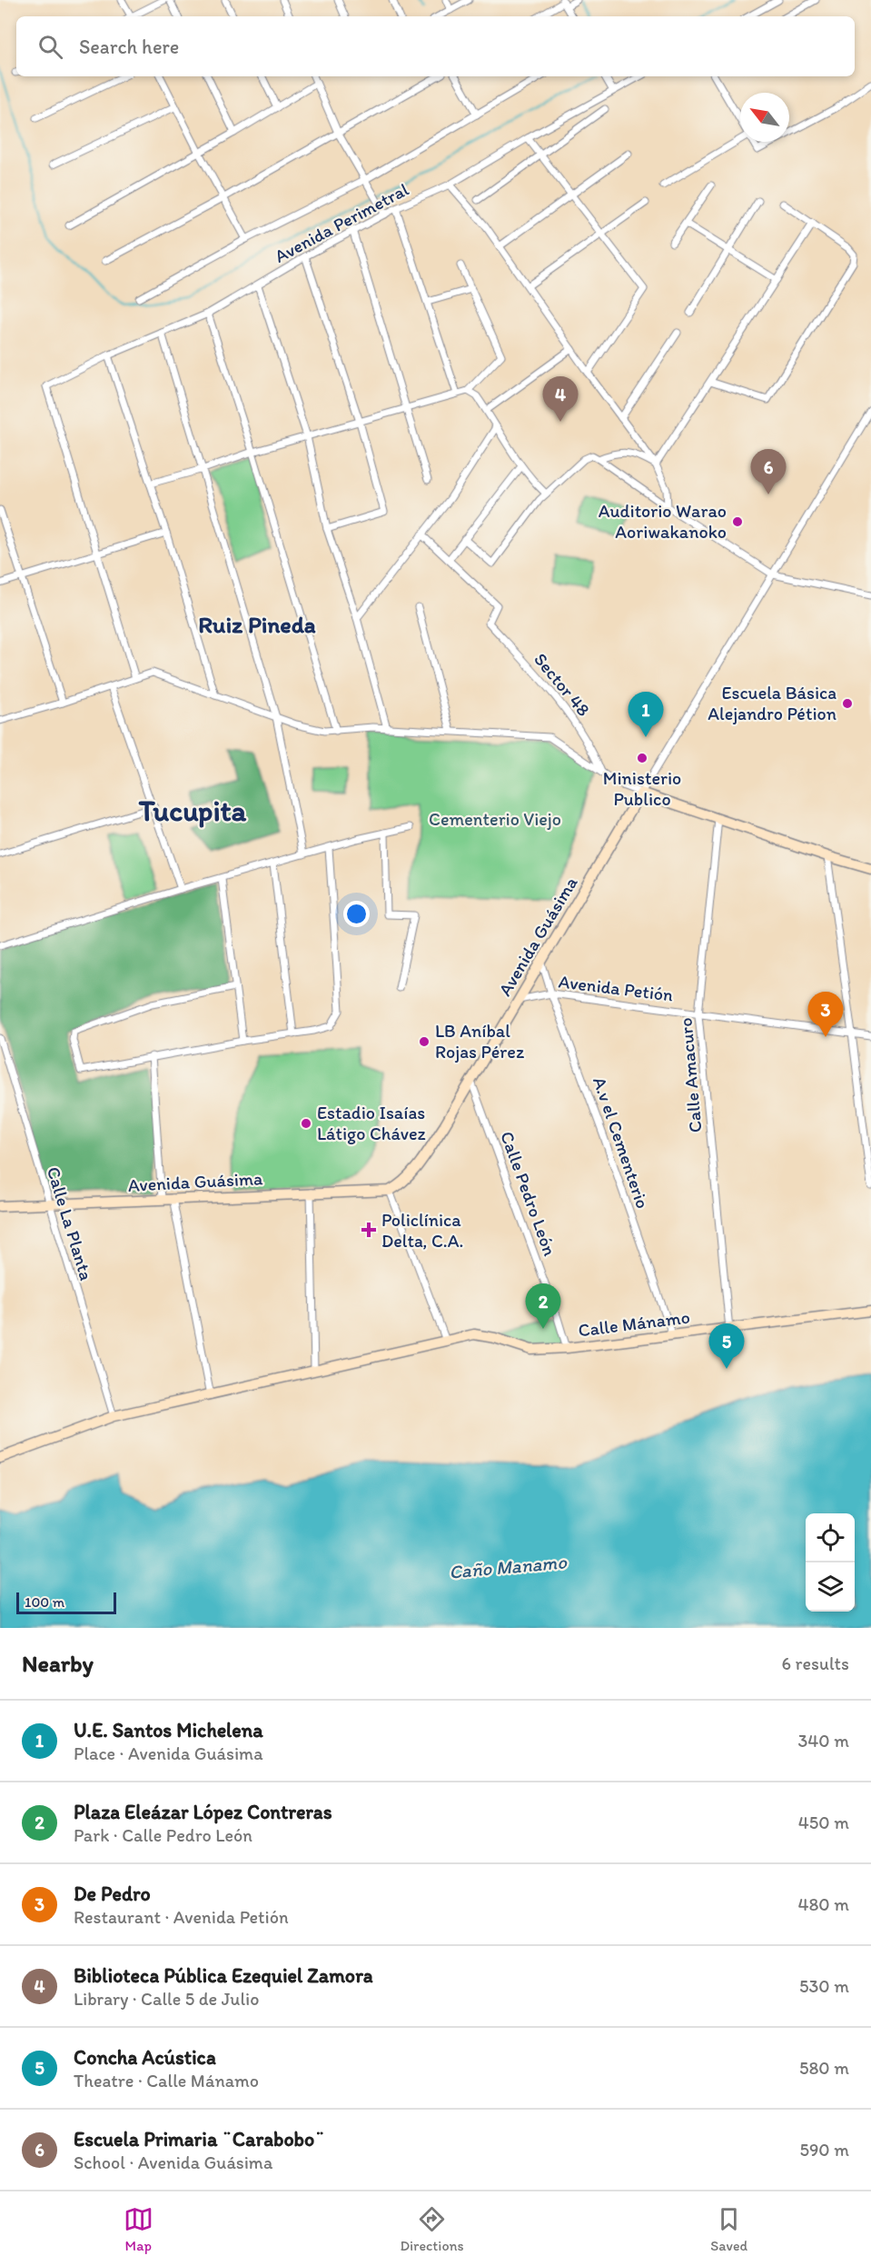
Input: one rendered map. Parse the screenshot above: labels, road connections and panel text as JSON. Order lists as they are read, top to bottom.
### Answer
{
  "streets": {
    "main road": ["Avenida Guásima", "Calle Mánamo"],
    "street": [
      "Avenida Perimetral",
      "Sector 48",
      "Avenida Petión",
      "Calle Amacuro",
      "A.v el Cementerio",
      "Calle Pedro León",
      "Calle La Planta"
    ]
  },
  "crossings": [
    ["Avenida Guásima", "Avenida Petión"],
    ["Avenida Guásima", "A.v el Cementerio"],
    ["Avenida Guásima", "Calle Pedro León"],
    ["Avenida Guásima", "Calle La Planta"],
    ["Avenida Petión", "Calle Amacuro"],
    ["Avenida Petión", "A.v el Cementerio"],
    ["Calle Amacuro", "Calle Mánamo"],
    ["A.v el Cementerio", "Calle Mánamo"],
    ["Calle Pedro León", "Calle Mánamo"]
  ],
  "districts": ["Ruiz Pineda", "Tucupita"],
  "water": ["Caño Manamo"],
  "parks": ["Cementerio Viejo"],
  "places": {
    "other": [
      "Auditorio Warao Aoriwakanoko",
      "Escuela Básica Alejandro Pétion",
      "Ministerio Publico",
      "LB Aníbal Rojas Pérez",
      "Estadio Isaías Látigo Chávez"
    ],
    "health": ["Policlínica Delta, C.A."]
  },
  "scale_bar": "100 m",
  "north": "top left",
  "page": {
    "search": "Search here",
    "pins": [
      "4",
      "6",
      "1",
      "3",
      "2",
      "5"
    ],
    "scale": "100 m",
    "heading": ["Nearby", "6 results"],
    "list": [
      {
        "mark": "1",
        "name": "U.E. Santos Michelena",
        "note": "Place · Avenida Guásima",
        "value": "340 m"
      },
      {
        "mark": "2",
        "name": "Plaza Eleázar López Contreras",
        "note": "Park · Calle Pedro León",
        "value": "450 m"
      },
      {
        "mark": "3",
        "name": "De Pedro",
        "note": "Restaurant · Avenida Petión",
        "value": "480 m"
      },
      {
        "mark": "4",
        "name": "Biblioteca Pública Ezequiel Zamora",
        "note": "Library · Calle 5 de Julio",
        "value": "530 m"
      },
      {
        "mark": "5",
        "name": "Concha Acústica",
        "note": "Theatre · Calle Mánamo",
        "value": "580 m"
      },
      {
        "mark": "6",
        "name": "Escuela Primaria ¨Carabobo¨",
        "note": "School · Avenida Guásima",
        "value": "590 m"
      }
    ],
    "nav": ["Map", "Directions", "Saved"]
  }
}
